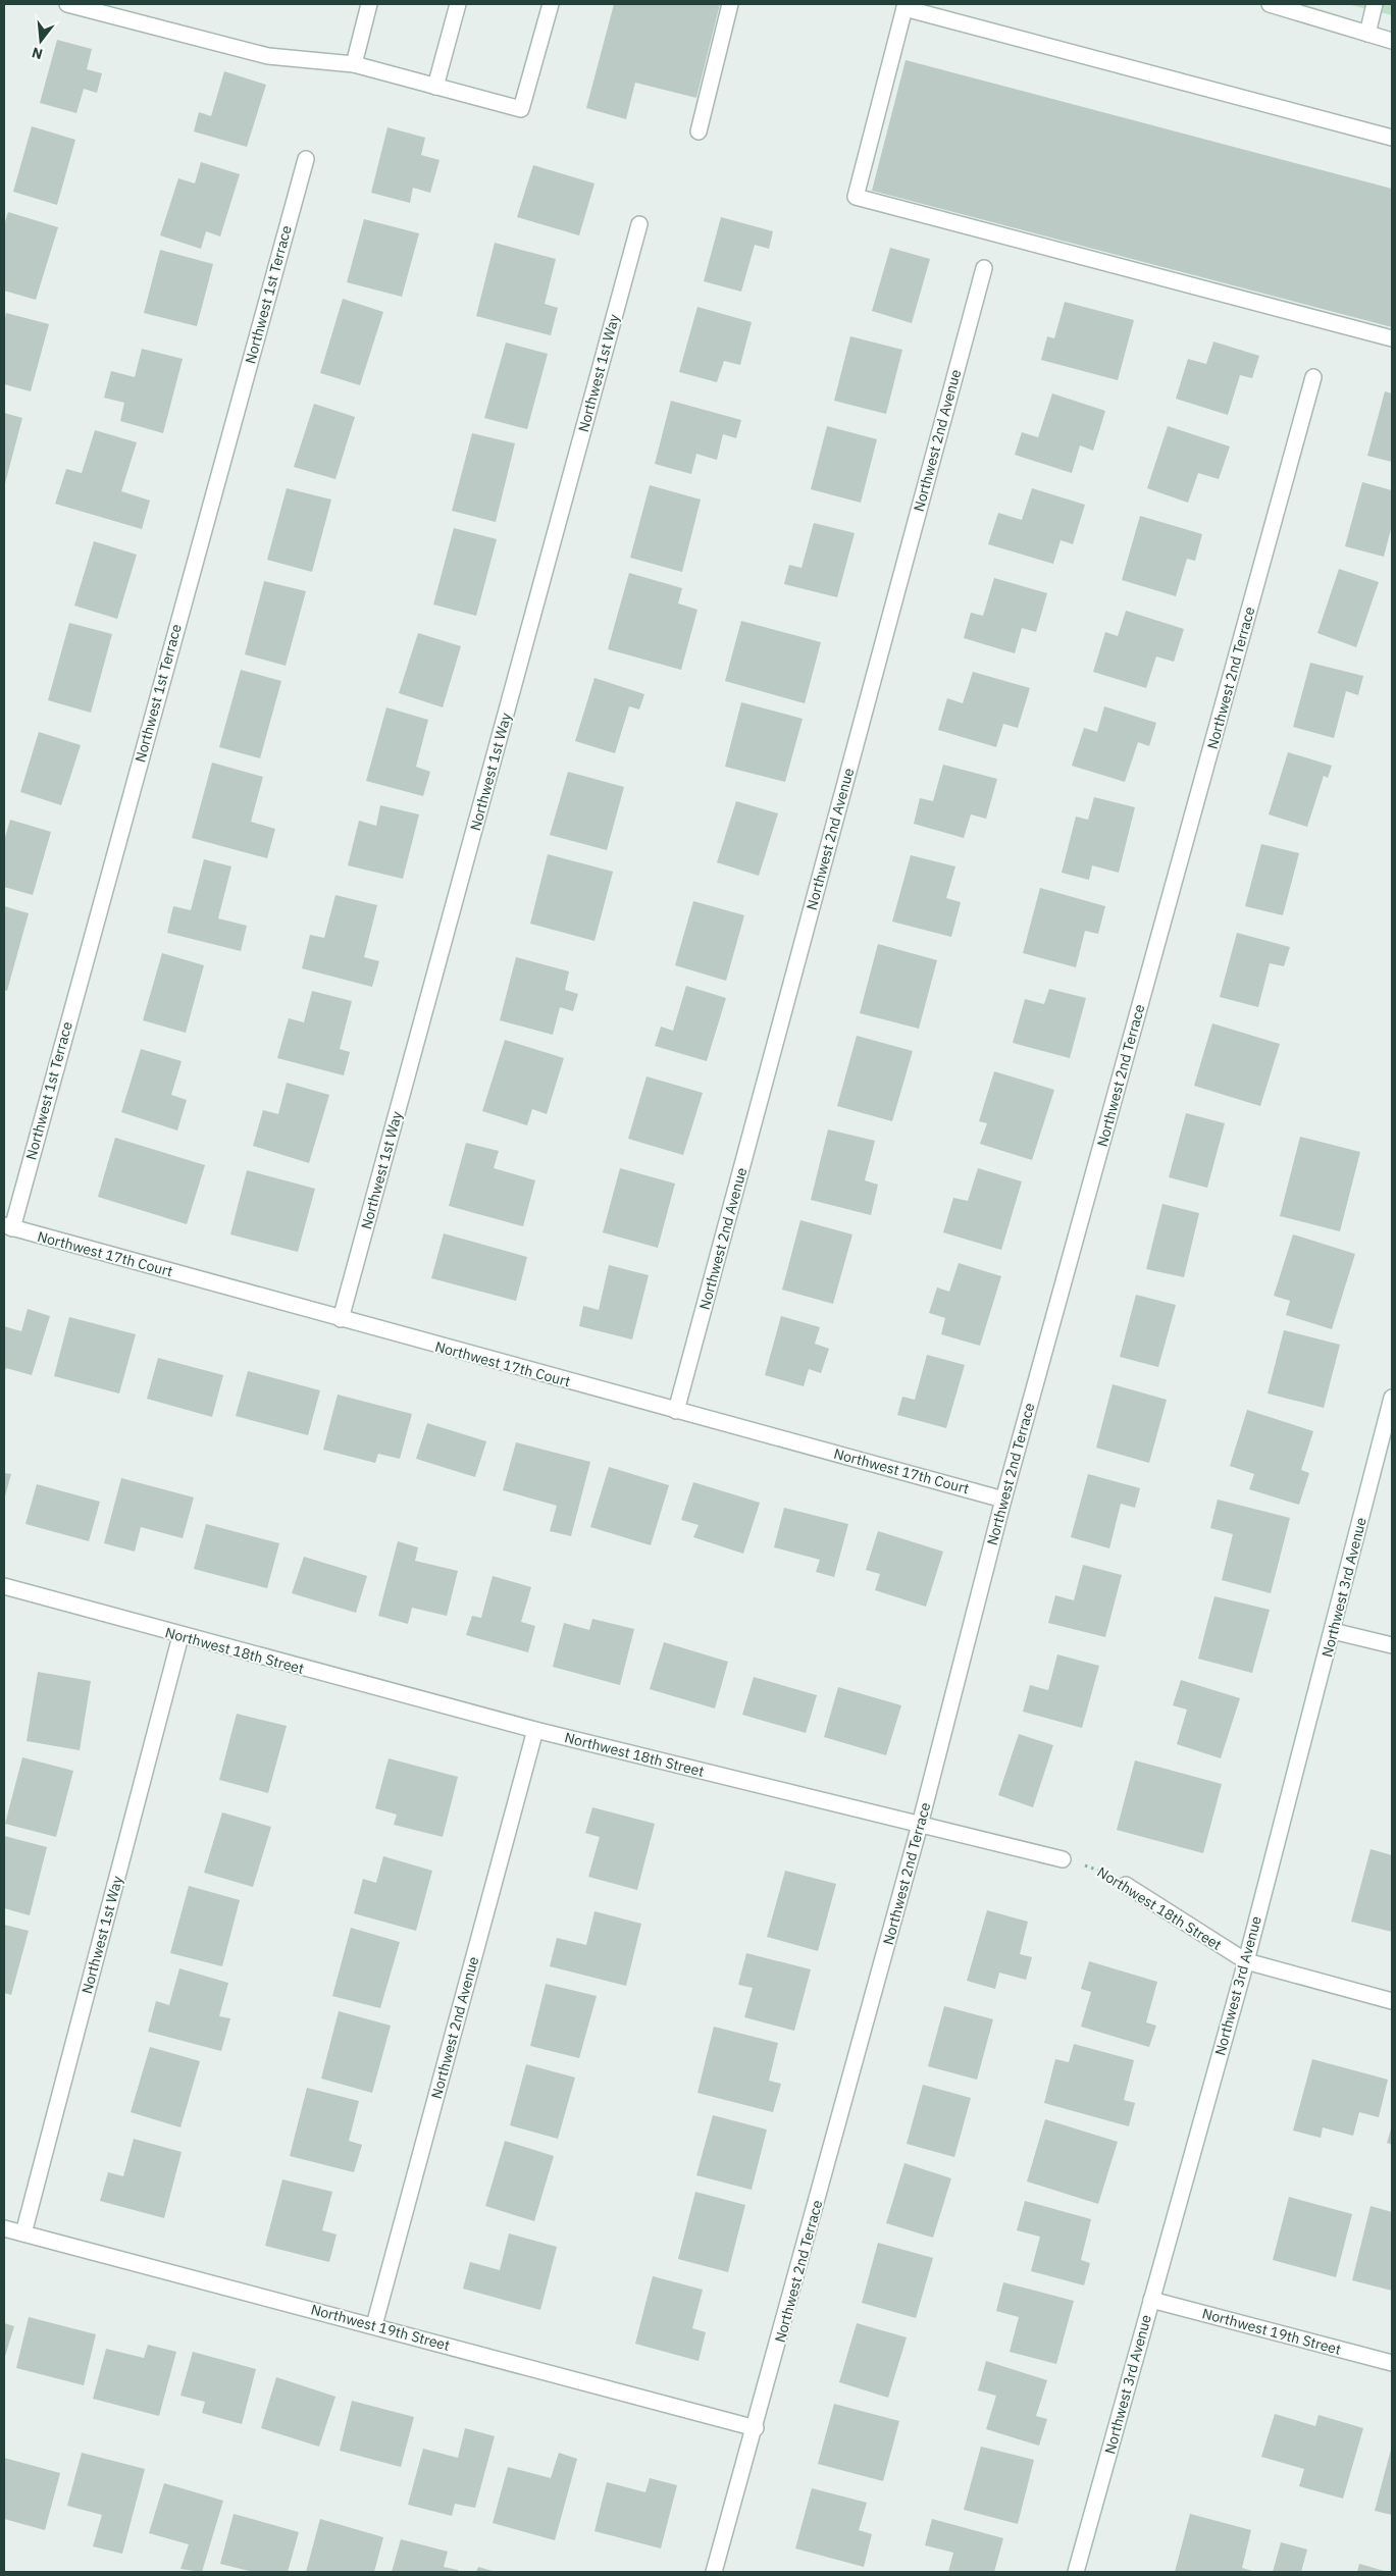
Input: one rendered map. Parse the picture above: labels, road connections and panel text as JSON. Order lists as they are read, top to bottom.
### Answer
{
  "streets": {
    "street": [
      "Northwest 1st Terrace",
      "Northwest 1st Way",
      "Northwest 2nd Avenue",
      "Northwest 2nd Terrace",
      "Northwest 17th Court",
      "Northwest 3rd Avenue",
      "Northwest 18th Street",
      "Northwest 19th Street"
    ]
  },
  "crossings": [
    ["Northwest 1st Terrace", "Northwest 17th Court"],
    ["Northwest 1st Way", "Northwest 17th Court"],
    ["Northwest 1st Way", "Northwest 18th Street"],
    ["Northwest 1st Way", "Northwest 19th Street"],
    ["Northwest 2nd Avenue", "Northwest 17th Court"],
    ["Northwest 2nd Avenue", "Northwest 18th Street"],
    ["Northwest 2nd Avenue", "Northwest 19th Street"],
    ["Northwest 2nd Terrace", "Northwest 17th Court"],
    ["Northwest 2nd Terrace", "Northwest 18th Street"],
    ["Northwest 2nd Terrace", "Northwest 19th Street"],
    ["Northwest 3rd Avenue", "Northwest 18th Street"],
    ["Northwest 3rd Avenue", "Northwest 19th Street"]
  ],
  "north": "bottom"
}
